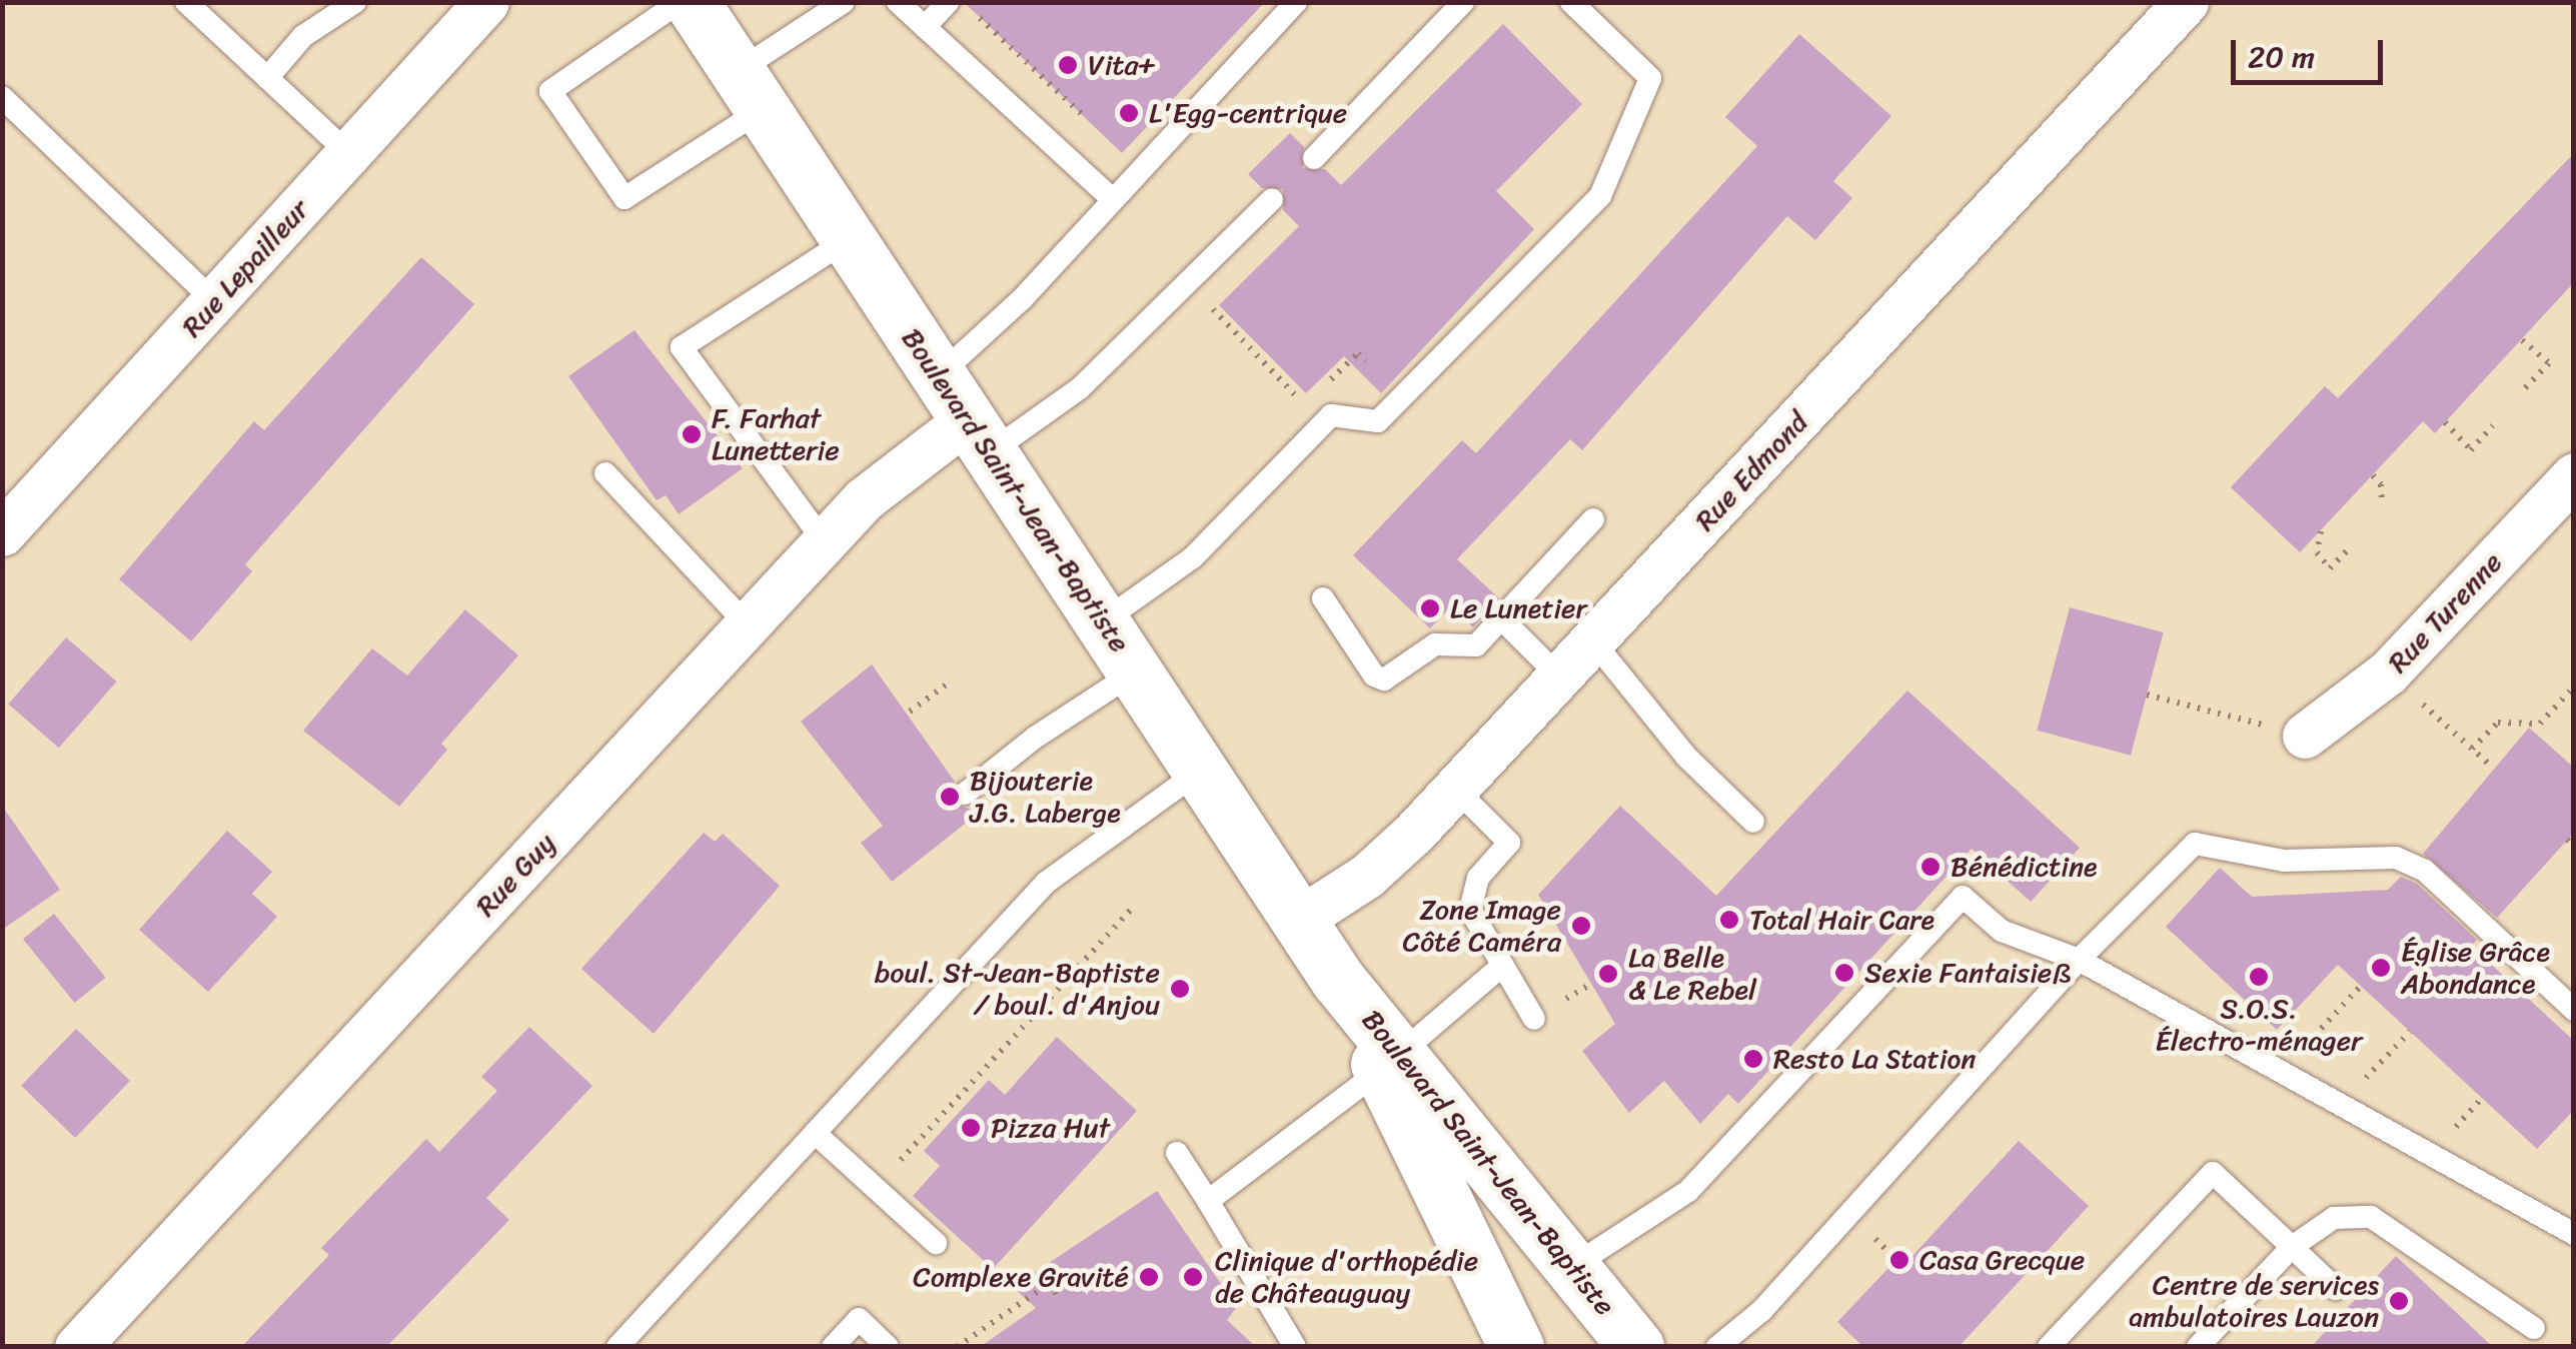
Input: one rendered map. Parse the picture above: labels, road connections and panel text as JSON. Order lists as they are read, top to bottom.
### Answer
{
  "streets": {
    "highway": ["Boulevard Saint-Jean-Baptiste"],
    "street": [
      "Rue Lepailleur",
      "Rue Edmond",
      "Rue Turenne",
      "Rue Guy"
    ]
  },
  "crossings": [
    ["Rue Edmond", "Boulevard Saint-Jean-Baptiste"],
    ["Boulevard Saint-Jean-Baptiste", "Rue Guy"]
  ],
  "places": [
    "Vita+",
    "L'Egg-centrique",
    "F. Farhat Lunetterie",
    "Le Lunetier",
    "Bijouterie J.G. Laberge",
    "Bénédictine",
    "Total Hair Care",
    "Zone Image Côté Caméra",
    "Église Grâce Abondance",
    "Sexie Fantaisieß",
    "La Belle & Le Rebel",
    "S.O.S. Électro-ménager",
    "boul. St-Jean-Baptiste / boul. d'Anjou",
    "Resto La Station",
    "Pizza Hut",
    "Casa Grecque",
    "Complexe Gravité",
    "Clinique d'orthopédie de Châteauguay",
    "Centre de services ambulatoires Lauzon"
  ],
  "scale_bar": "20 m"
}
